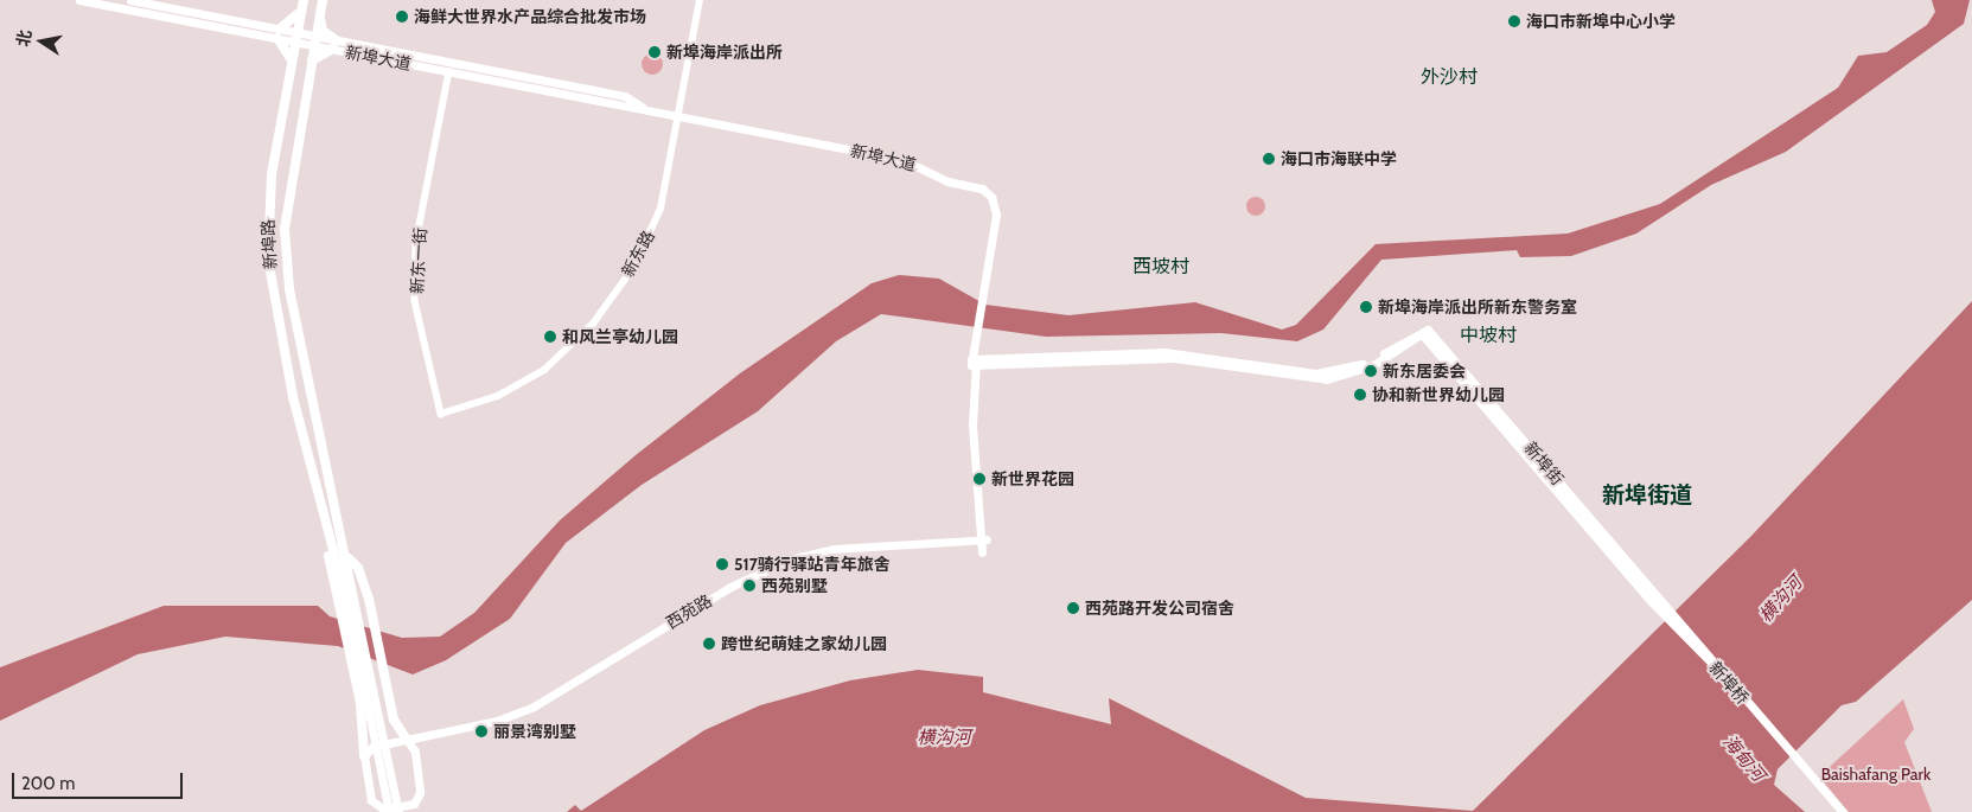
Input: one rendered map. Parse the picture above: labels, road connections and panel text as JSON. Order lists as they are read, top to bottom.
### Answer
{
  "streets": {
    "highway": ["新埠路"],
    "main road": [
      "新埠大道",
      "新埠街",
      "西苑路",
      "新埠桥"
    ],
    "street": ["新东路", "新东一街"]
  },
  "crossings": [
    ["新埠大道", "新埠路"],
    ["新埠大道", "新东路"],
    ["新埠大道", "新东一街"],
    ["新埠大道", "新埠街"],
    ["新埠大道", "西苑路"],
    ["新东路", "新东一街"],
    ["新埠街", "新埠桥"]
  ],
  "districts": [
    "外沙村",
    "西坡村",
    "中坡村",
    "新埠街道"
  ],
  "water": ["横沟河", "海甸河"],
  "parks": ["Baishafang Park"],
  "places": [
    "海鲜大世界水产品综合批发市场",
    "海口市新埠中心小学",
    "新埠海岸派出所",
    "海口市海联中学",
    "新埠海岸派出所新东警务室",
    "和风兰亭幼儿园",
    "新东居委会",
    "协和新世界幼儿园",
    "新世界花园",
    "517骑行驿站青年旅舍",
    "西苑别墅",
    "西苑路开发公司宿舍",
    "跨世纪萌娃之家幼儿园",
    "丽景湾别墅"
  ],
  "scale_bar": "200 m",
  "north": "left"
}
